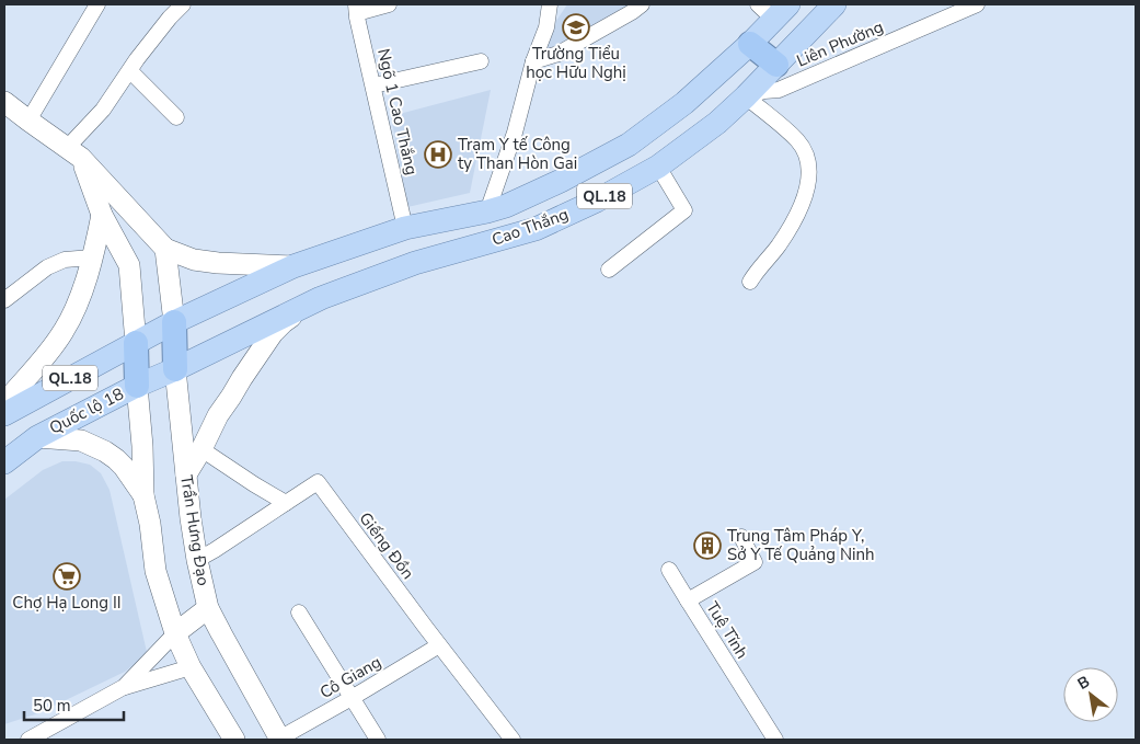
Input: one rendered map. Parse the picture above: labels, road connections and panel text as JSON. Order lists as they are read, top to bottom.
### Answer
{
  "streets": {
    "main road": [
      "QL.18",
      "Cao Thắng",
      "Quốc lộ 18",
      "Trần Hưng Đạo"
    ],
    "street": [
      "Liên Phường",
      "Ngõ 1 Cao Thắng",
      "Giếng Đồn",
      "Tuệ Tĩnh",
      "Cô Giang"
    ]
  },
  "crossings": [
    ["Liên Phường", "Cao Thắng"],
    ["Ngõ 1 Cao Thắng", "Cao Thắng"],
    ["QL.18", "Cao Thắng"],
    ["Cao Thắng", "Quốc lộ 18"],
    ["Cao Thắng", "Trần Hưng Đạo"],
    ["Quốc lộ 18", "Trần Hưng Đạo"],
    ["Trần Hưng Đạo", "Cô Giang"],
    ["Giếng Đồn", "Cô Giang"]
  ],
  "places": {
    "school or university": ["Trường Tiểu học Hữu Nghị"],
    "hospital": ["Trạm Y tế Công ty Than Hòn Gai"],
    "building": ["Trung Tâm Pháp Y, Sở Y Tế Quảng Ninh"],
    "supermarket": ["Chợ Hạ Long II"]
  },
  "scale_bar": "50 m",
  "north": "top left"
}
